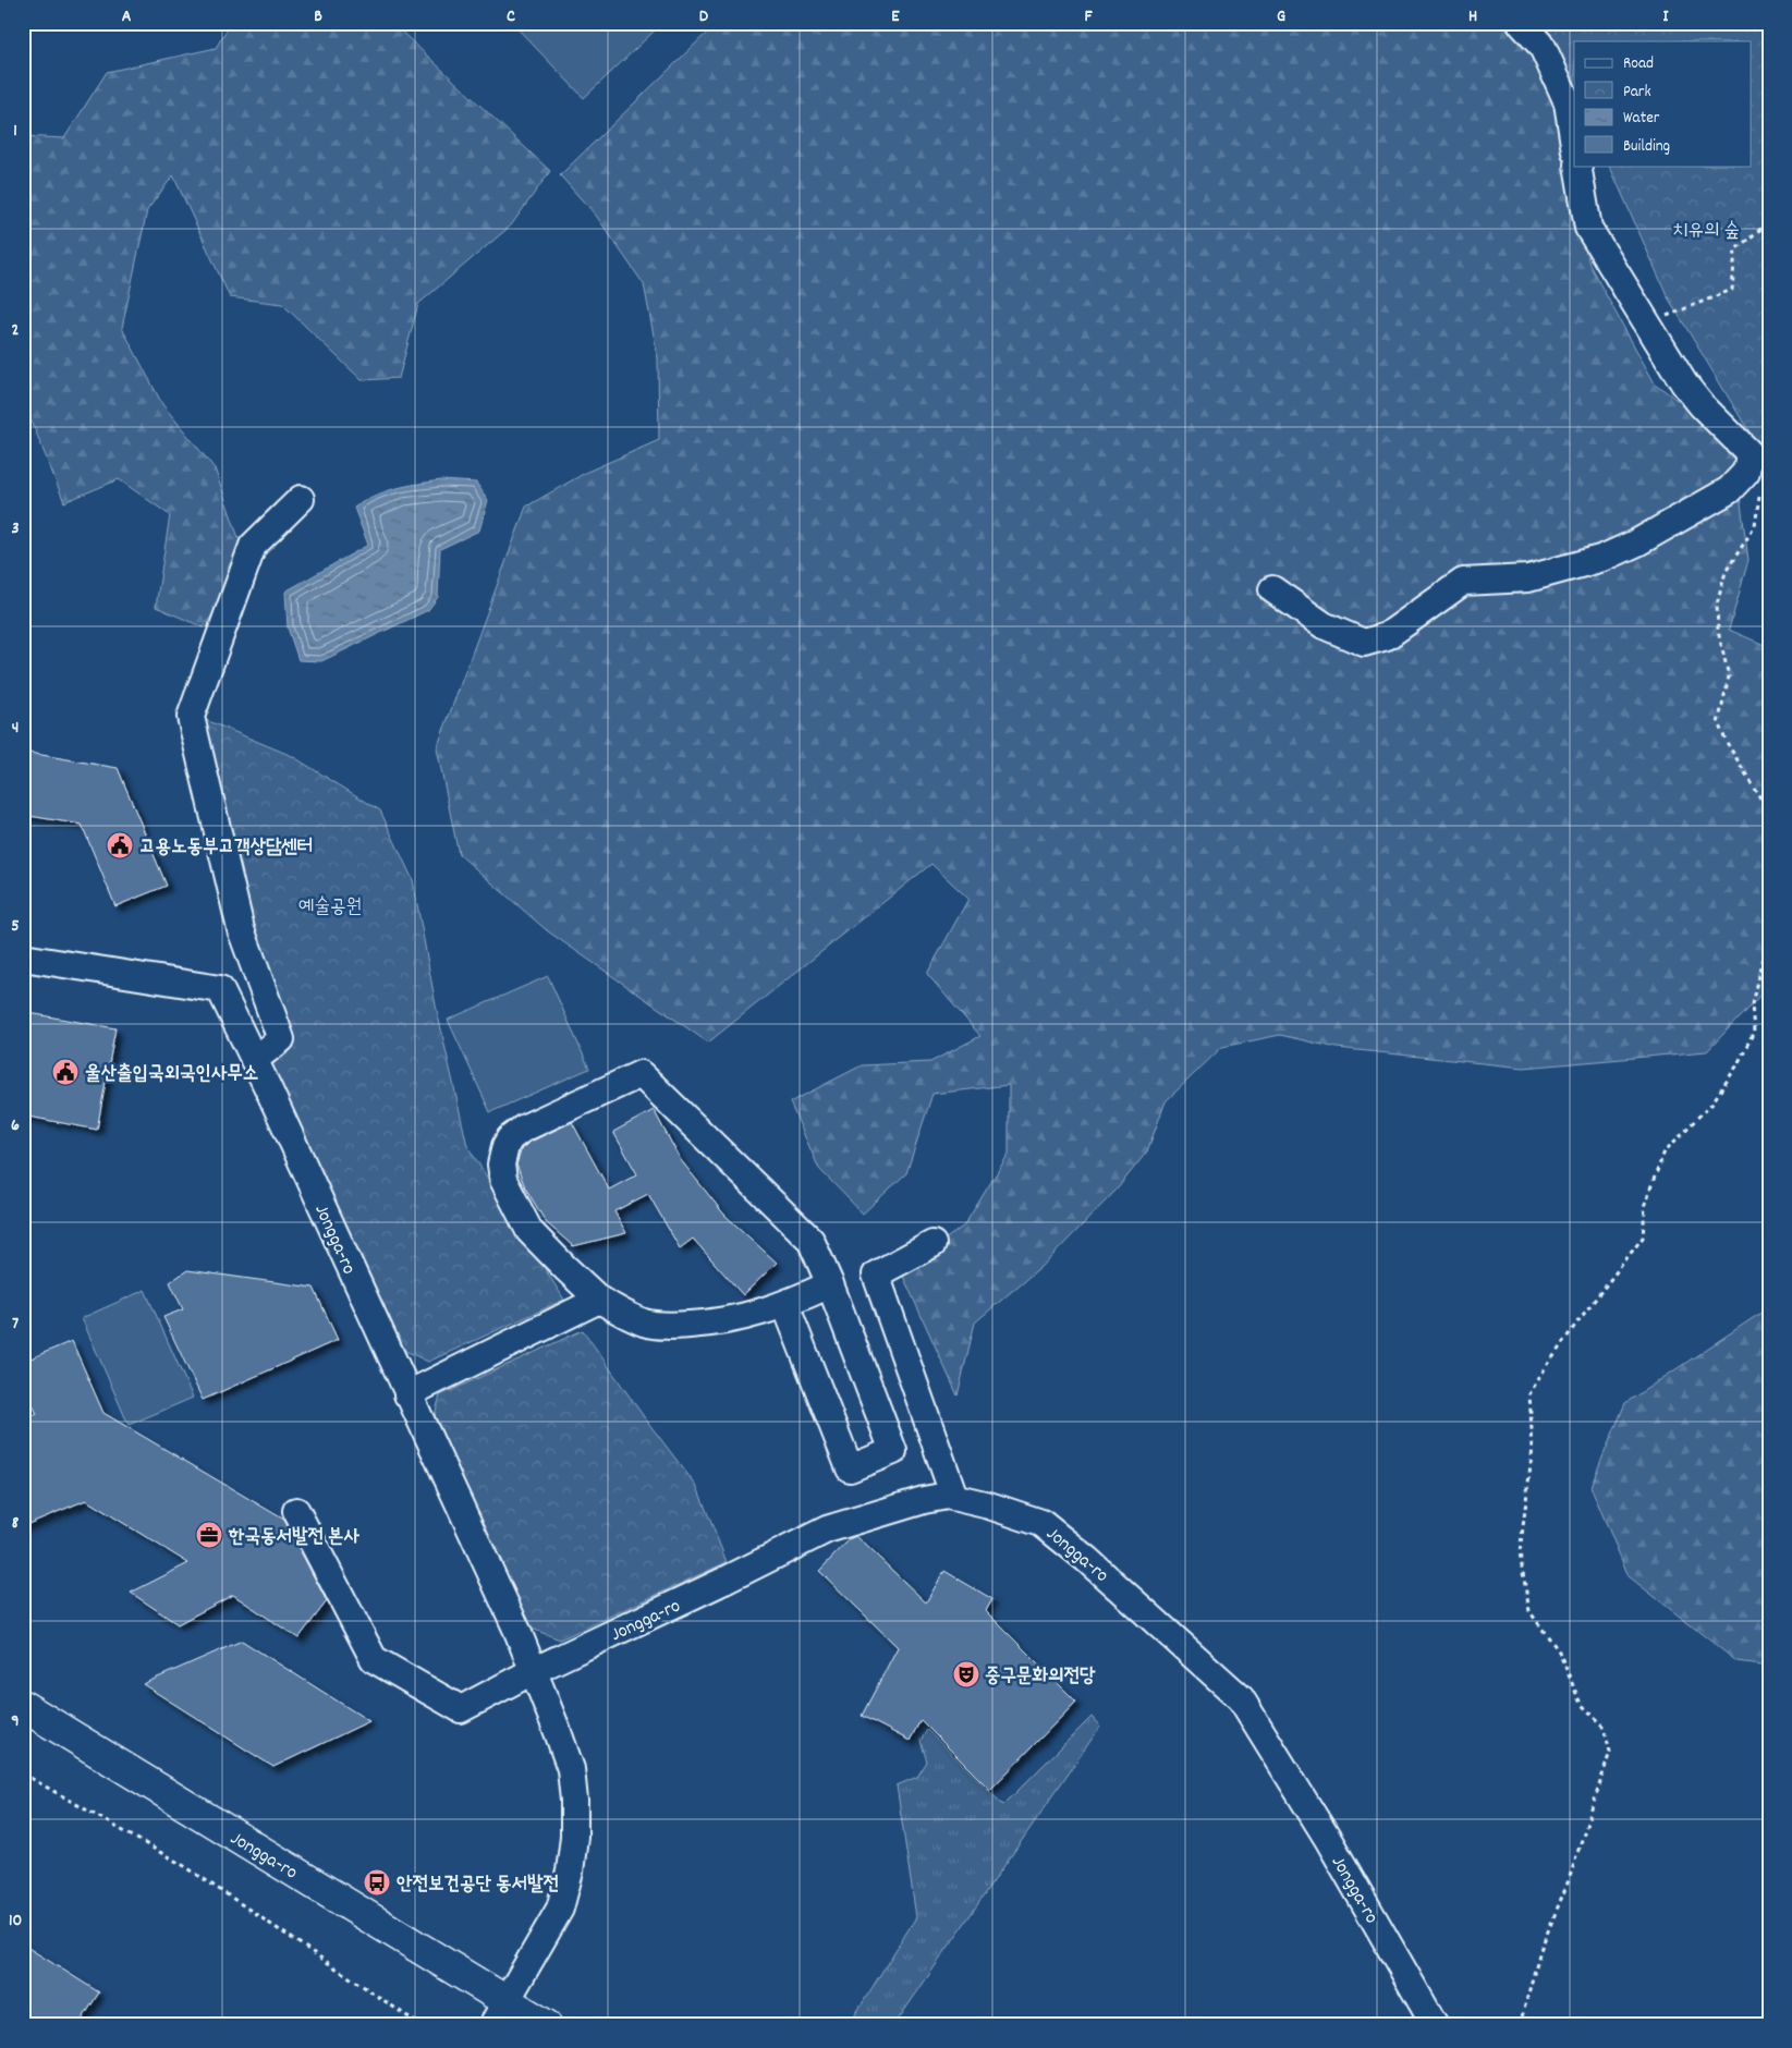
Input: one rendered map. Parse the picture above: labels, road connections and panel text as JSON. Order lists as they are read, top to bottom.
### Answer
{
  "streets": {
    "main road": ["Jongga-ro"]
  },
  "parks": ["치유의 숲", "예술공원"],
  "places": {
    "public building": ["고용노동부고객상담센터", "울산출입국외국인사무소"],
    "office": ["한국동서발전 본사"],
    "theatre": ["중구문화의전당"],
    "bus stop": ["안전보건공단 동서발전"]
  },
  "legend": [
    "Road",
    "Park",
    "Water",
    "Building"
  ],
  "grid": {
    "columns": [
      "A",
      "B",
      "C",
      "D",
      "E",
      "F",
      "G",
      "H",
      "I"
    ],
    "rows": [
      "1",
      "2",
      "3",
      "4",
      "5",
      "6",
      "7",
      "8",
      "9",
      "10"
    ]
  }
}
